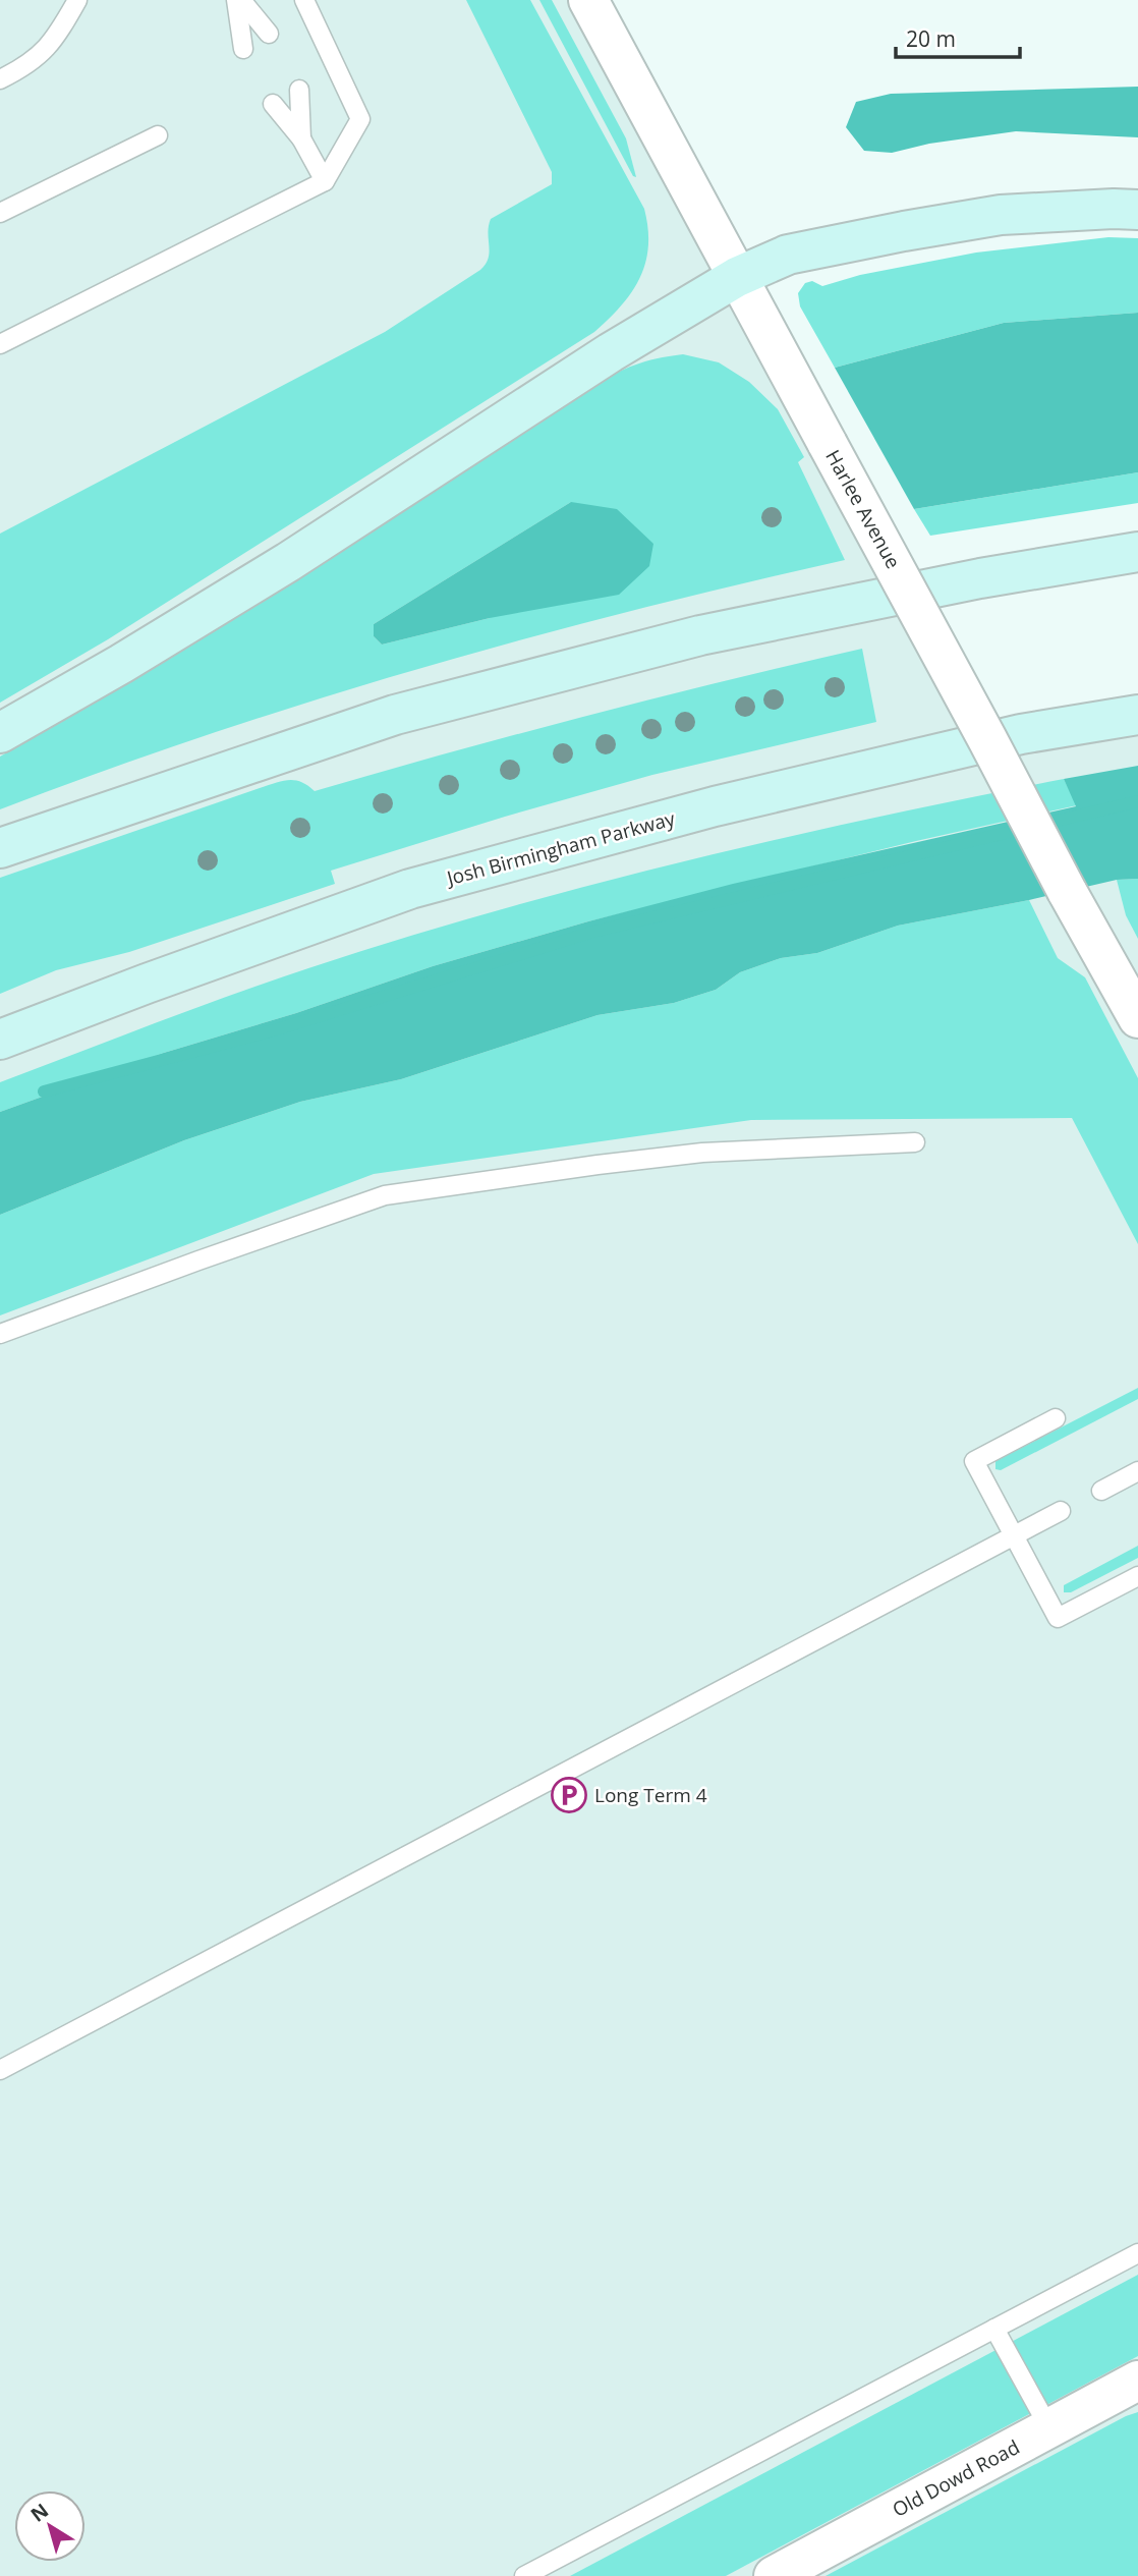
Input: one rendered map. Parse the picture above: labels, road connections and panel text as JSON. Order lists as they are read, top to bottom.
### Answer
{
  "streets": {
    "main road": ["Josh Birmingham Parkway"],
    "street": ["Harlee Avenue", "Old Dowd Road"]
  },
  "places": {
    "parking": ["Long Term 4"]
  },
  "scale_bar": "20 m",
  "north": "top left"
}
